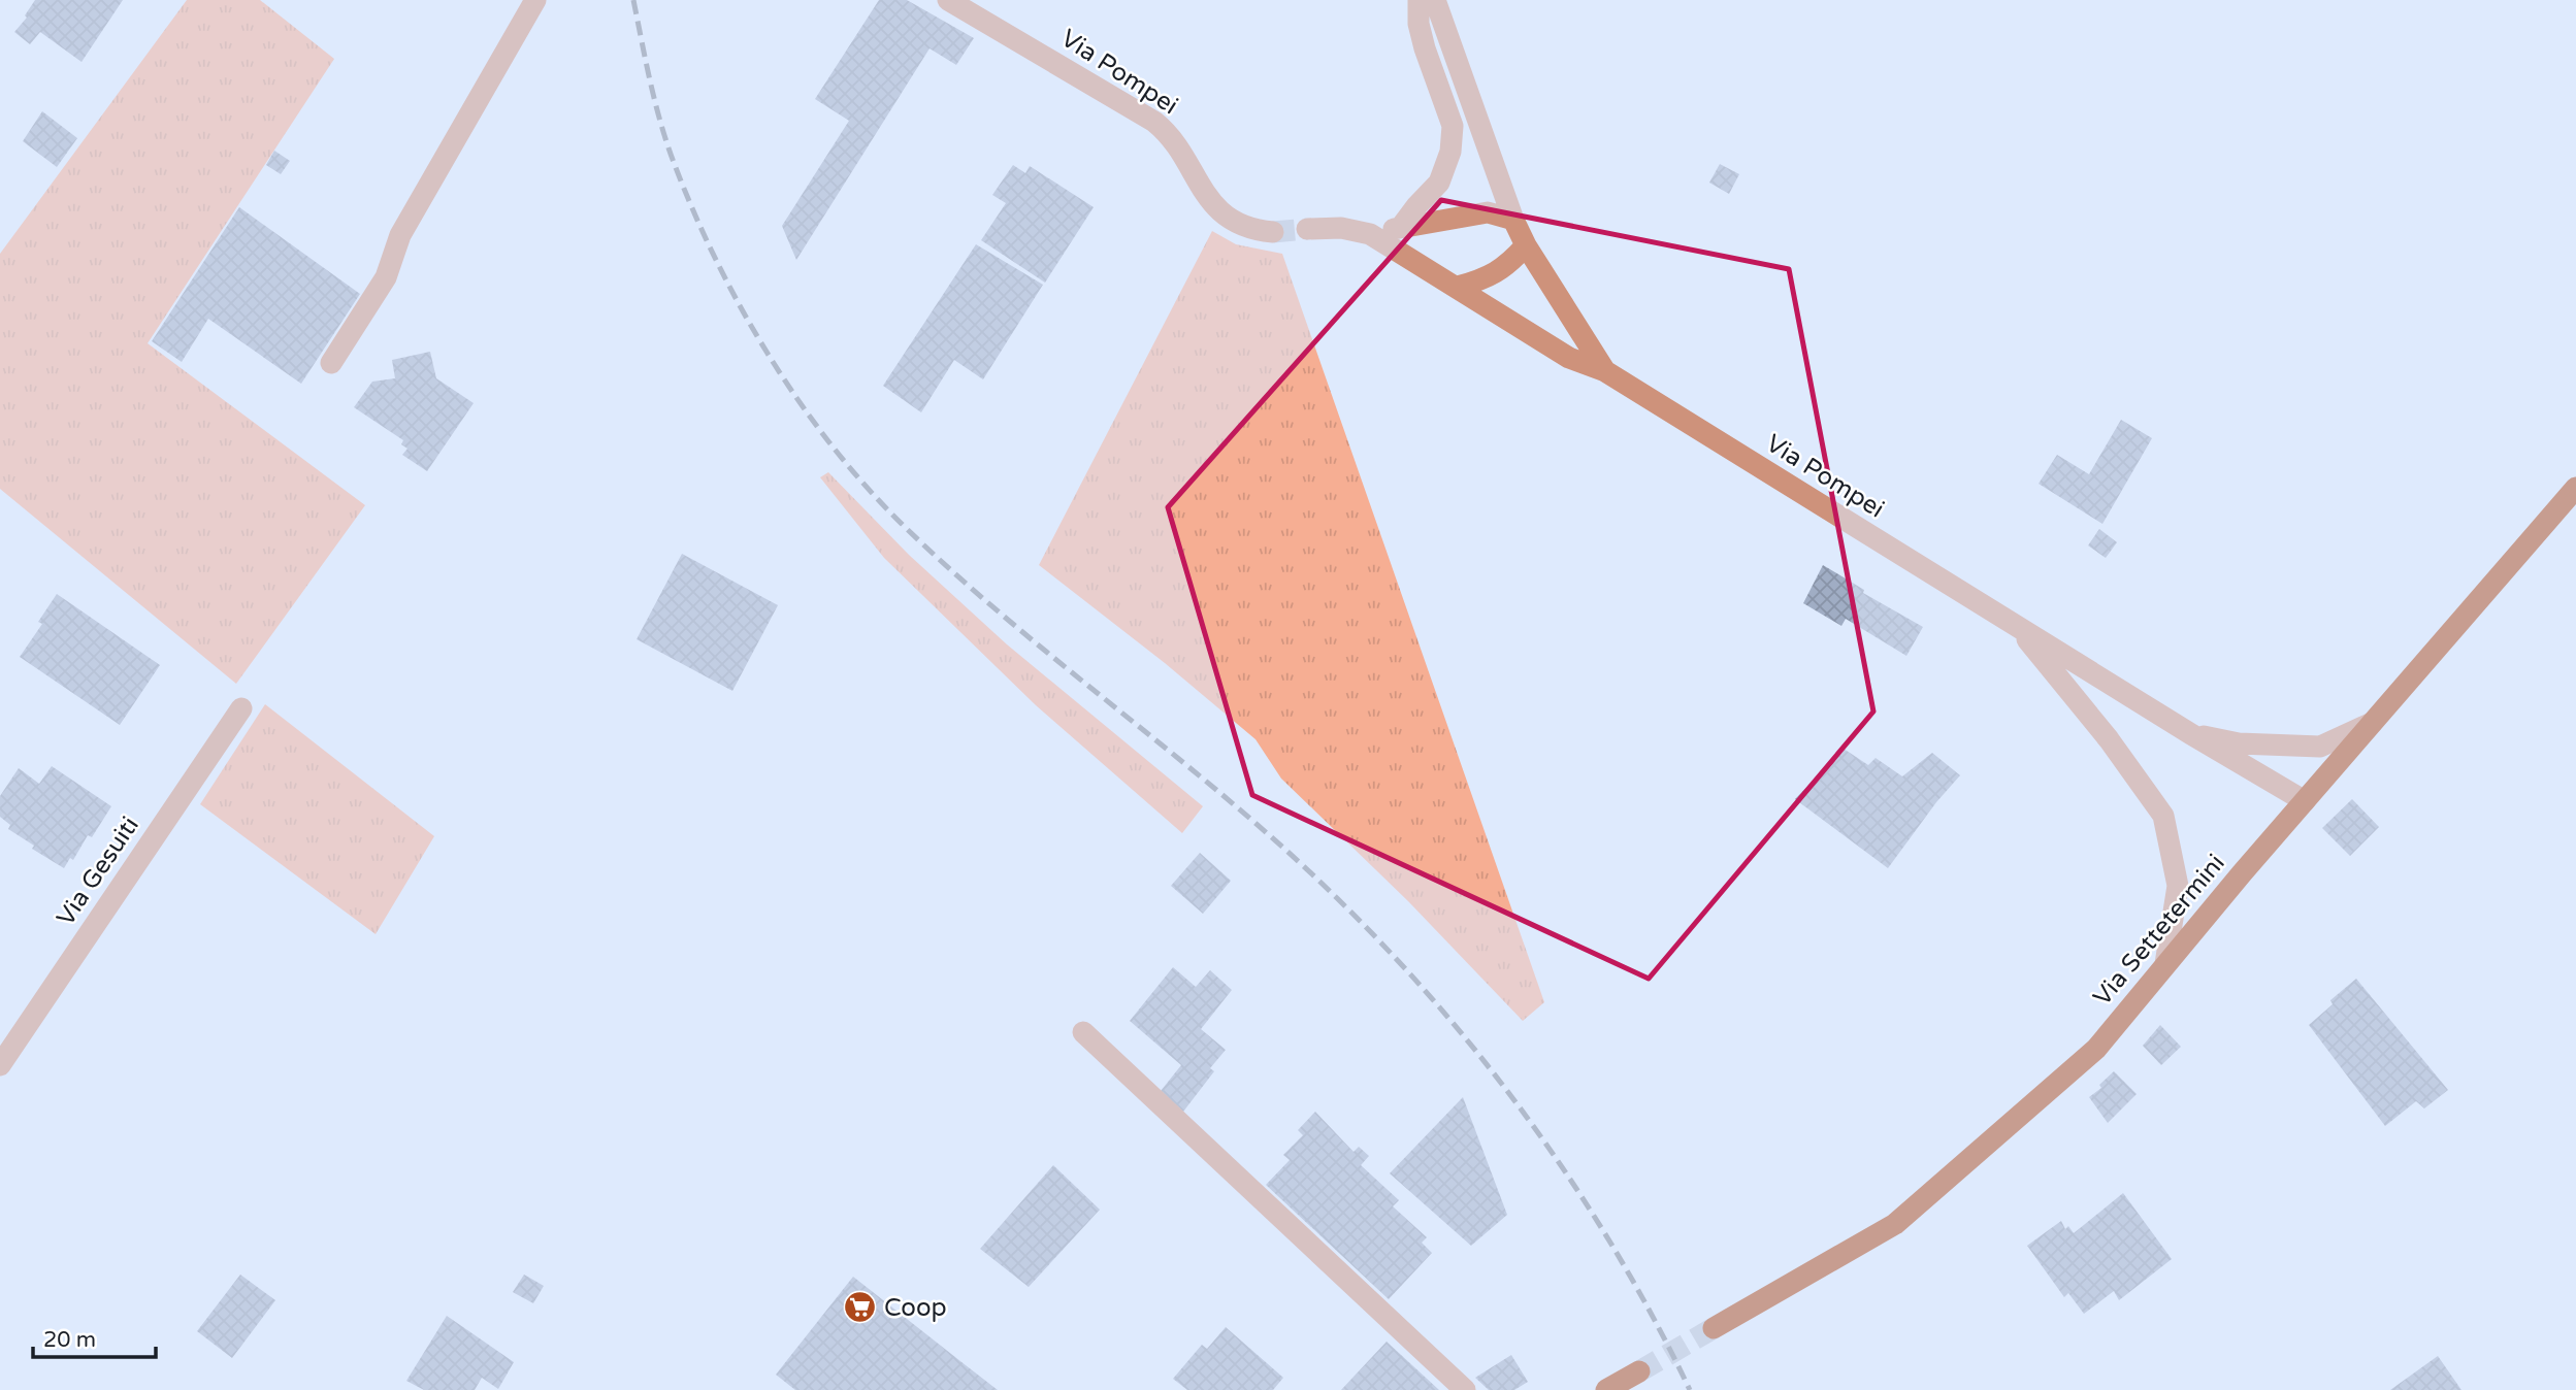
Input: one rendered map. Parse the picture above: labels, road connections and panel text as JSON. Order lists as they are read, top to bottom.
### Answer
{
  "streets": {
    "main road": ["Via Settetermini"],
    "street": ["Via Pompei", "Via Gesuiti"]
  },
  "crossings": [
    ["Via Pompei", "Via Settetermini"]
  ],
  "places": {
    "supermarket": ["Coop"]
  },
  "scale_bar": "20 m"
}
